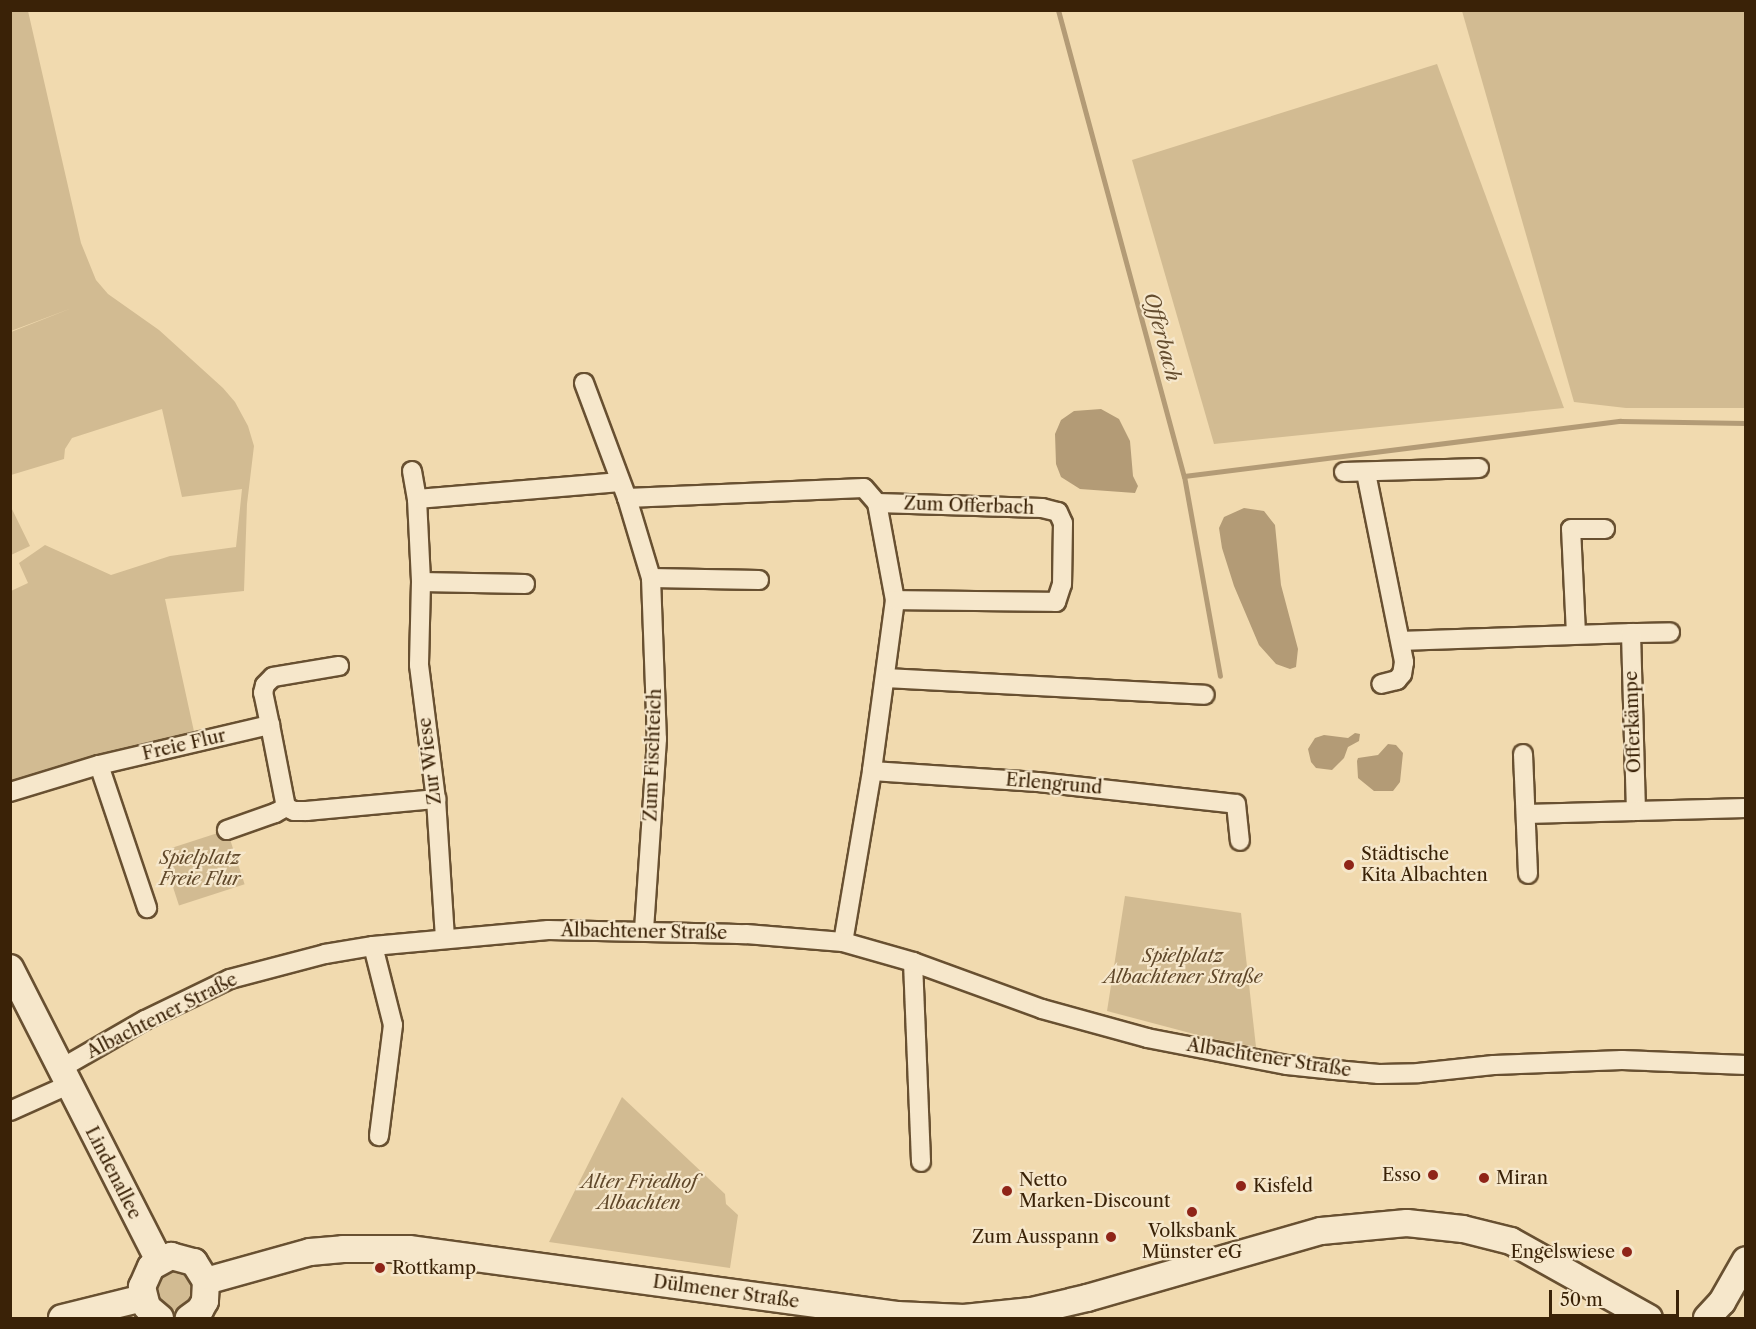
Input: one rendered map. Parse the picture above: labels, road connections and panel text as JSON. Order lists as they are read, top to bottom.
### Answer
{
  "streets": {
    "main road": ["Lindenallee", "Dülmener Straße"],
    "street": [
      "Zum Offerbach",
      "Offerkämpe",
      "Freie Flur",
      "Zum Fischteich",
      "Zur Wiese",
      "Erlengrund",
      "Albachtener Straße"
    ]
  },
  "crossings": [
    ["Zum Offerbach", "Zum Fischteich"],
    ["Zum Offerbach", "Erlengrund"],
    ["Zum Offerbach", "Albachtener Straße"],
    ["Zum Fischteich", "Albachtener Straße"],
    ["Zur Wiese", "Albachtener Straße"],
    ["Albachtener Straße", "Lindenallee"]
  ],
  "water": ["Offerbach"],
  "parks": ["Spielplatz Freie Flur", "Spielplatz Albachtener Straße", "Alter Friedhof Albachten"],
  "places": [
    "Städtische Kita Albachten",
    "Esso",
    "Miran",
    "Kisfeld",
    "Netto Marken-Discount",
    "Volksbank Münster eG",
    "Zum Ausspann",
    "Engelswiese",
    "Rottkamp"
  ],
  "scale_bar": "50 m"
}
